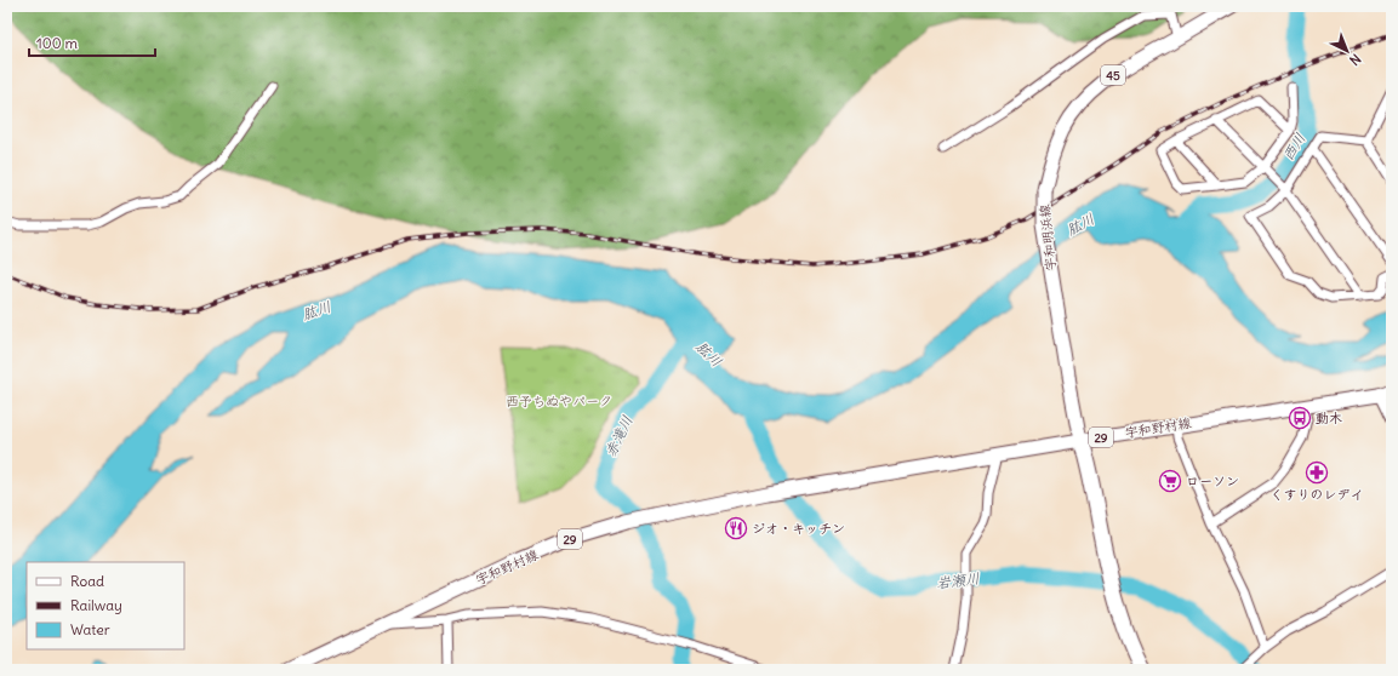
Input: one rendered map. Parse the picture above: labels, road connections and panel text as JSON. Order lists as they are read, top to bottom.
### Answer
{
  "streets": {
    "main road": [
      "45",
      "宇和明浜線",
      "宇和野村線",
      "29"
    ]
  },
  "crossings": [
    ["宇和明浜線", "宇和野村線"]
  ],
  "water": [
    "西川",
    "肱川",
    "赤滝川",
    "岩瀬川"
  ],
  "parks": ["西予ちぬやパーク"],
  "places": {
    "bus stop": ["動木"],
    "pharmacy": ["くすりのレデイ"],
    "supermarket": ["ローソン"],
    "restaurant": ["ジオ・キッチン"]
  },
  "legend": ["Road", "Railway", "Water"],
  "scale_bar": "100 m",
  "north": "bottom right"
}
